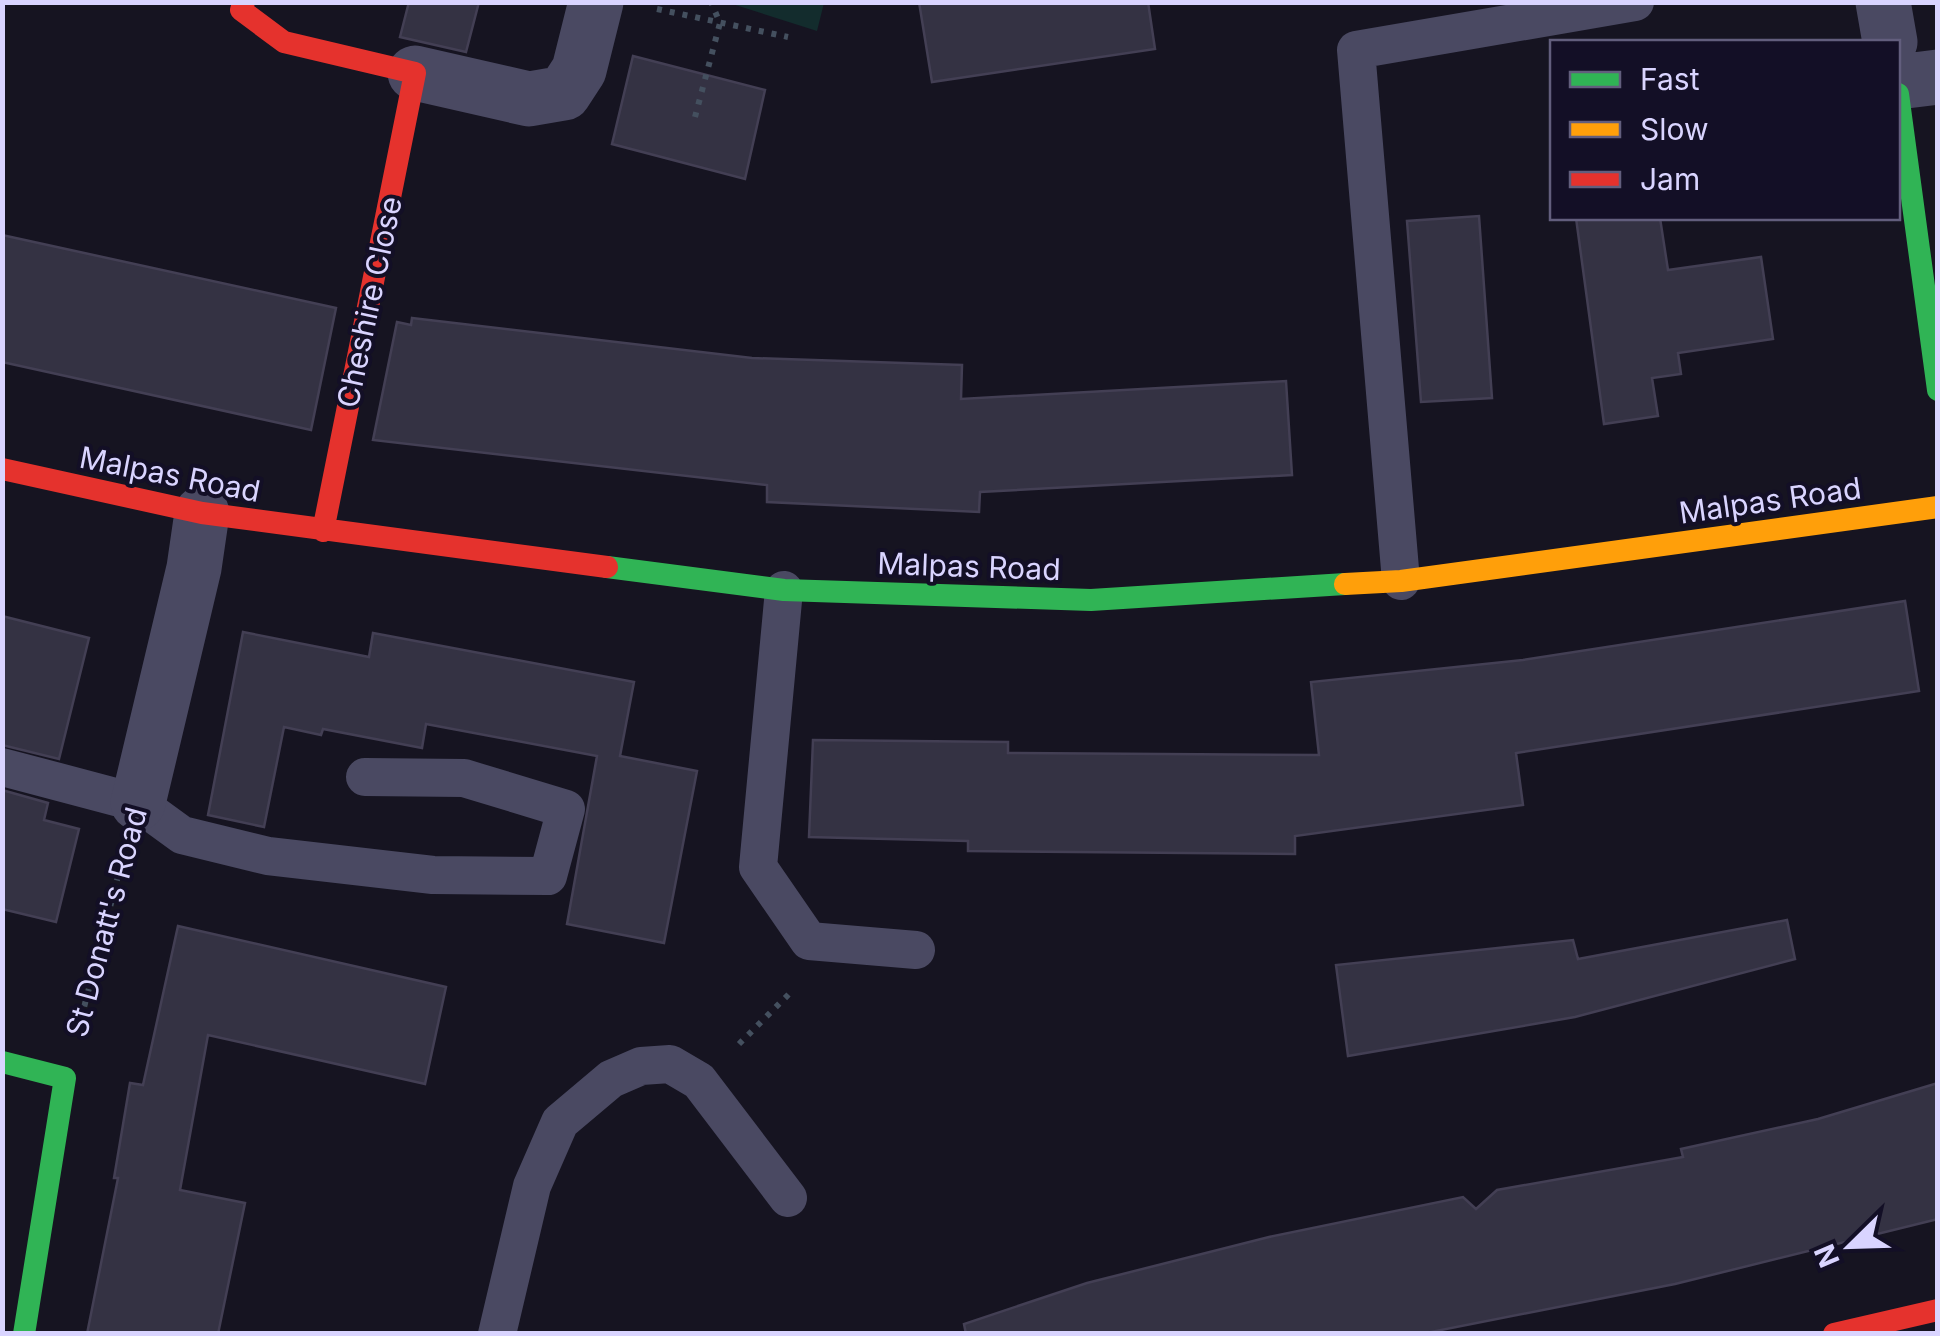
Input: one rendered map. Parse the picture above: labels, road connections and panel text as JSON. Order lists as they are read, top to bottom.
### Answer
{
  "streets": {
    "main road": ["Cheshire Close", "Malpas Road", "St Donatt's Road"]
  },
  "crossings": [
    ["Cheshire Close", "Malpas Road"],
    ["Malpas Road", "St Donatt's Road"]
  ],
  "legend": ["Fast", "Slow", "Jam"],
  "north": "bottom left"
}
